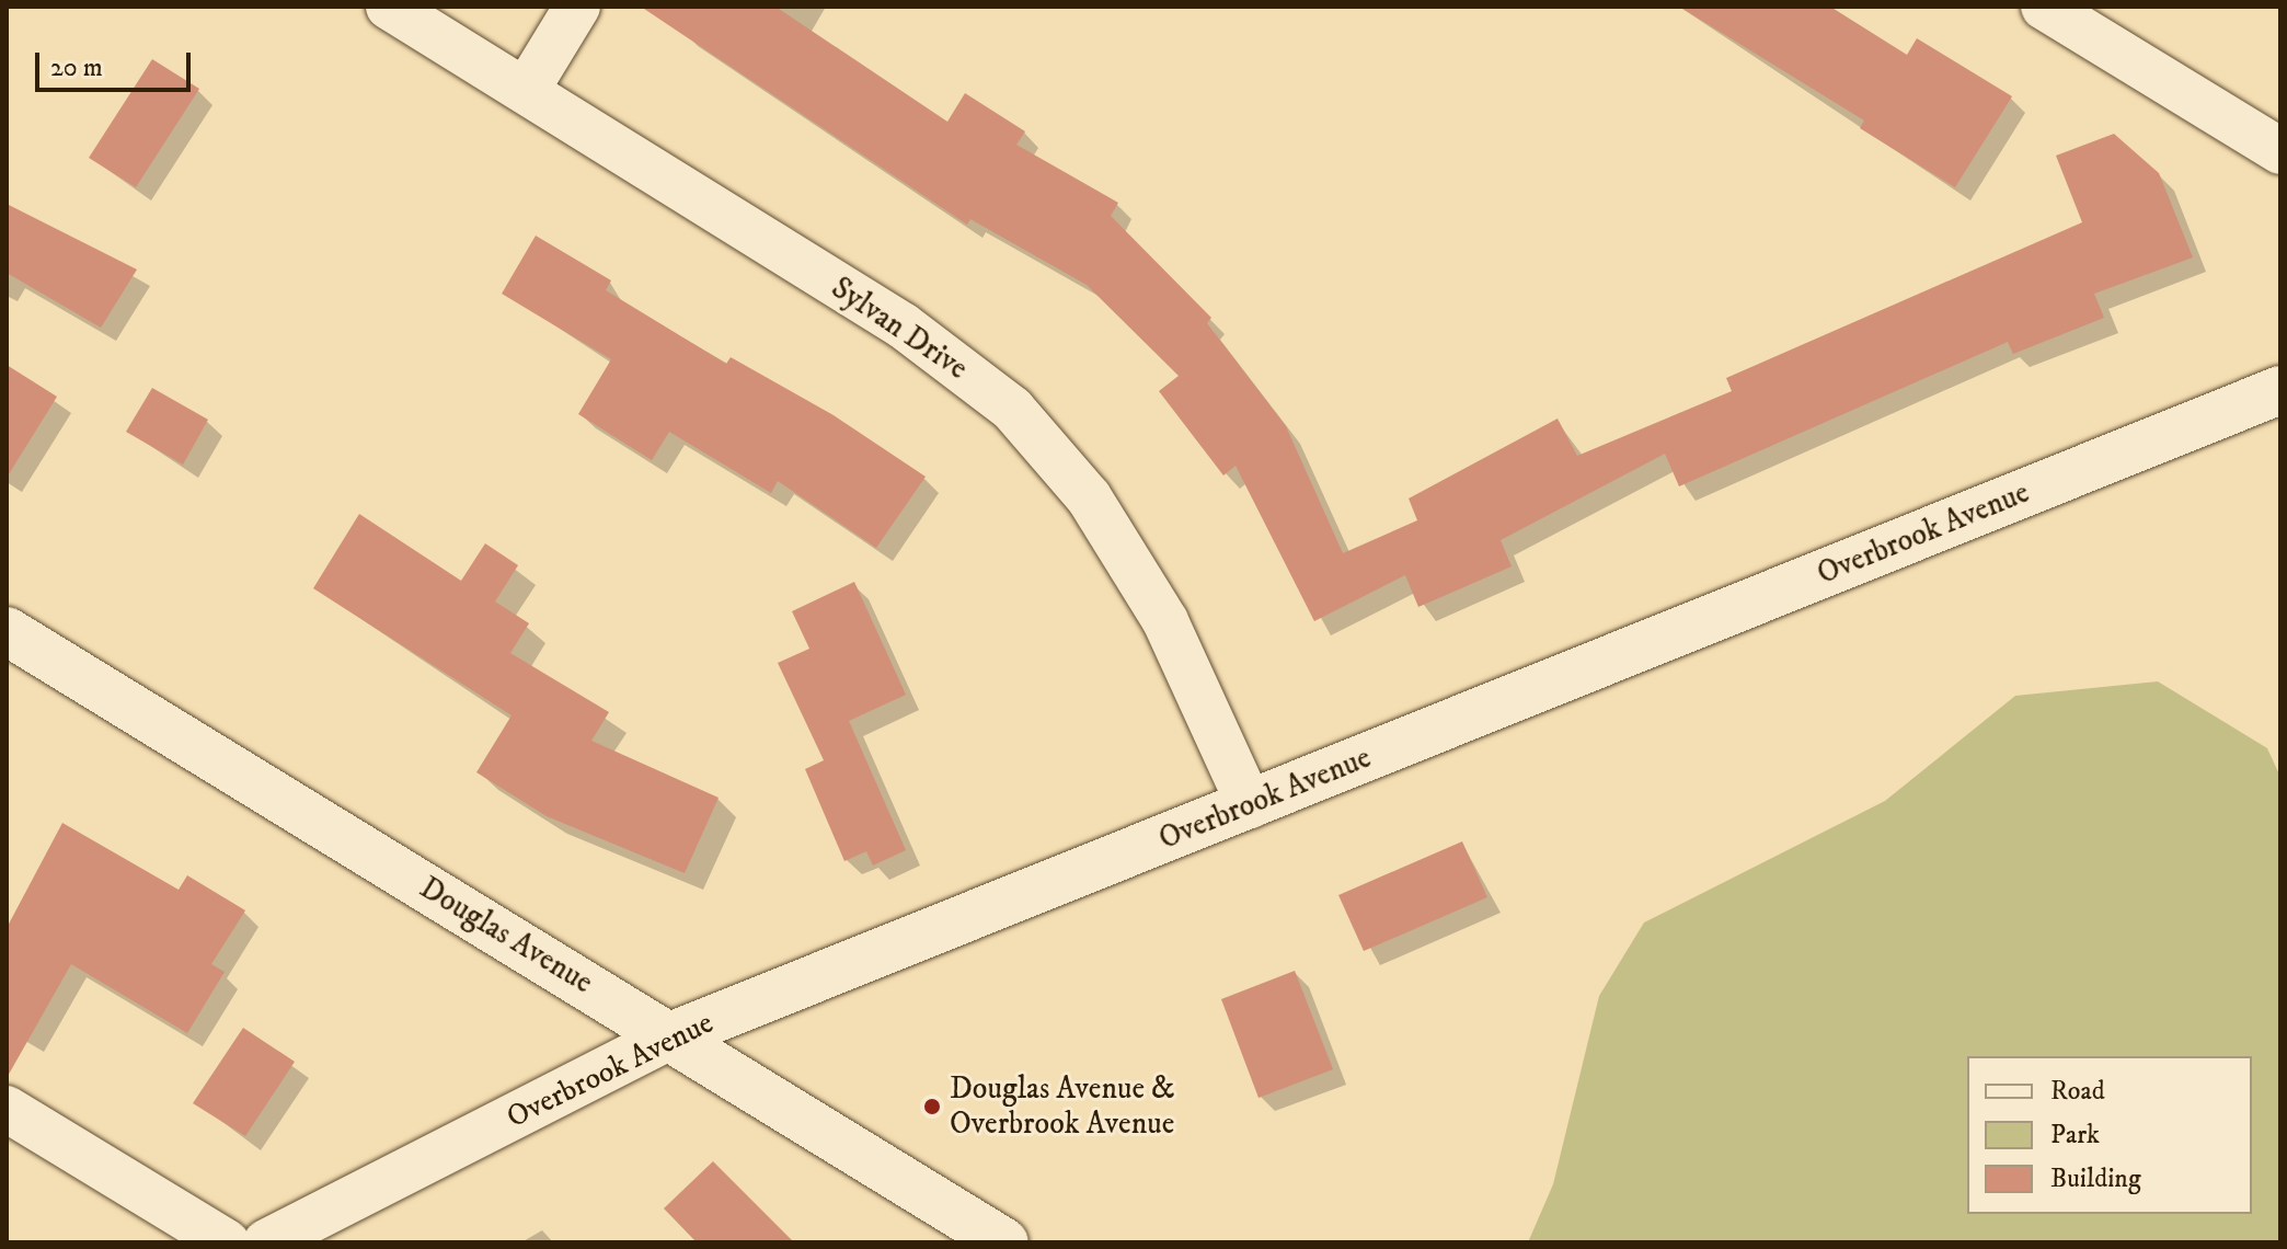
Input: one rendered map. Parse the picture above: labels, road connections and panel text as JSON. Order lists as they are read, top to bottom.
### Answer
{
  "streets": {
    "street": ["Sylvan Drive", "Overbrook Avenue", "Douglas Avenue"]
  },
  "crossings": [
    ["Sylvan Drive", "Overbrook Avenue"],
    ["Overbrook Avenue", "Douglas Avenue"]
  ],
  "places": ["Douglas Avenue & Overbrook Avenue"],
  "legend": ["Road", "Park", "Building"],
  "scale_bar": "20 m"
}
